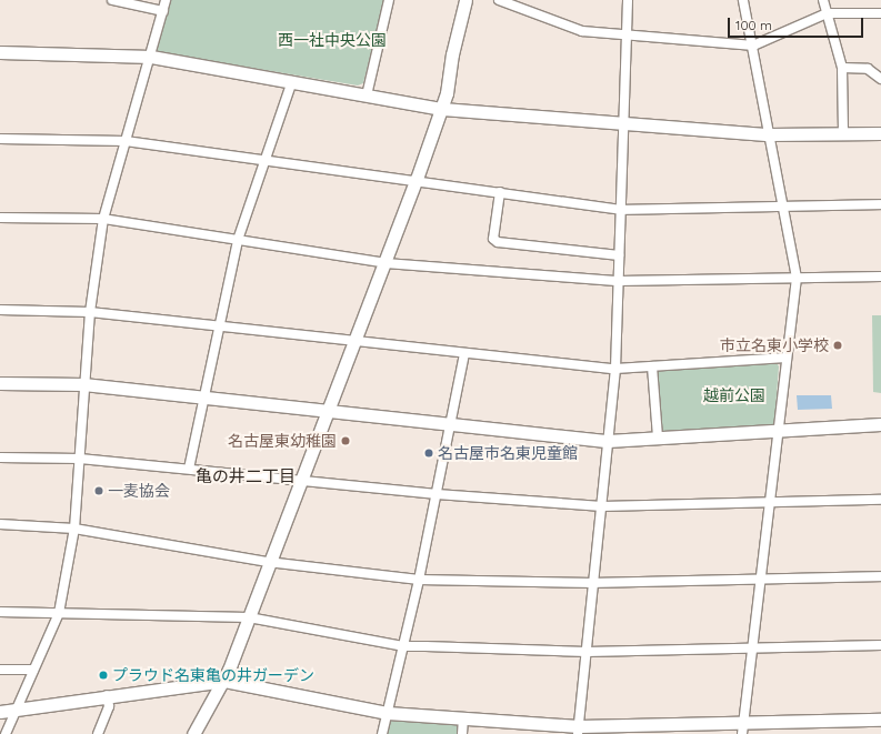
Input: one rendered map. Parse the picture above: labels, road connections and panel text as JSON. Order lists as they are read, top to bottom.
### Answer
{
  "districts": ["亀の井二丁目"],
  "parks": ["西一社中央公園", "越前公園"],
  "places": [
    "市立名東小学校",
    "名古屋東幼稚園",
    "名古屋市名東児童館",
    "一麦協会",
    "プラウド名東亀の井ガーデン"
  ],
  "scale_bar": "100 m"
}
